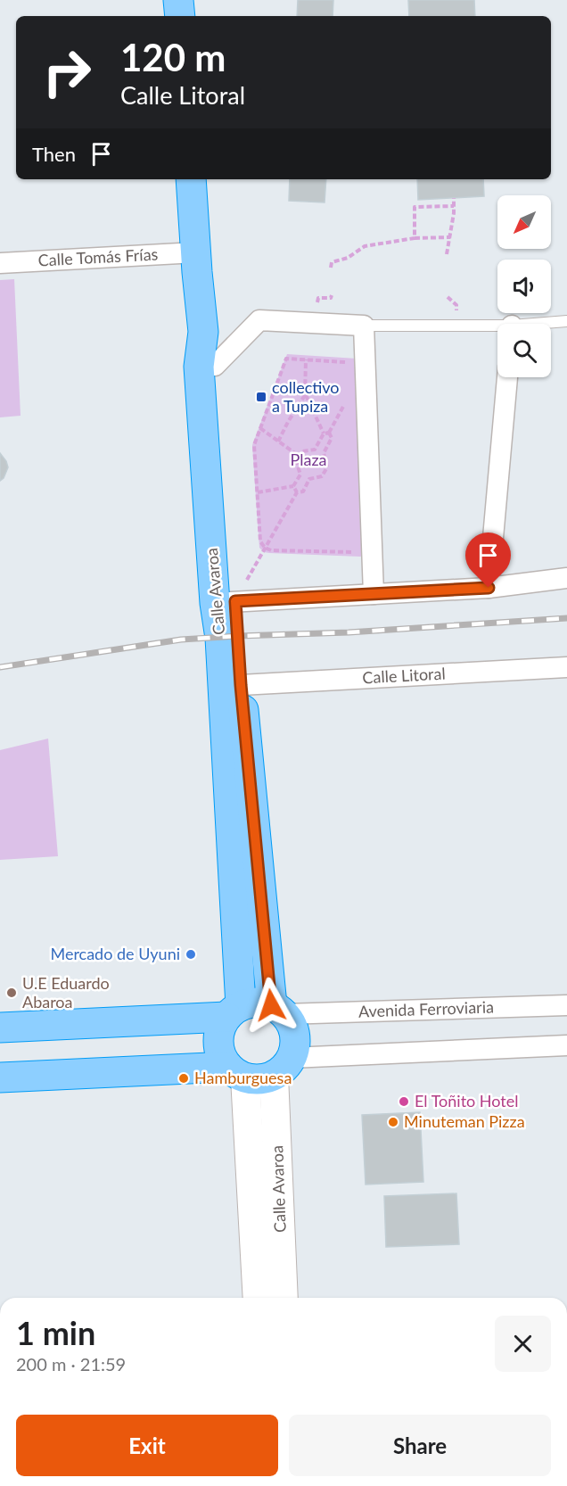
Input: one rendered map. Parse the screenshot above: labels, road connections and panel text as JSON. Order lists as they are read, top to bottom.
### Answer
{
  "streets": {
    "highway": ["Calle Avaroa"],
    "street": ["Calle Tomás Frías", "Calle Litoral", "Avenida Ferroviaria"]
  },
  "crossings": [
    ["Calle Tomás Frías", "Calle Avaroa"],
    ["Calle Avaroa", "Calle Litoral"],
    ["Calle Avaroa", "Avenida Ferroviaria"]
  ],
  "parks": ["Plaza"],
  "places": {
    "transit": ["collectivo a Tupiza"],
    "other": [
      "Mercado de Uyuni",
      "U.E Eduardo Abaroa",
      "Hamburguesa",
      "El Toñito Hotel",
      "Minuteman Pizza"
    ]
  },
  "north": "bottom left",
  "page": {
    "turn": ["120 m", "Calle Litoral"],
    "then": "Then",
    "heading": ["1 min", "200 m · 21:59"],
    "buttons": ["Exit", "Share"]
  }
}
